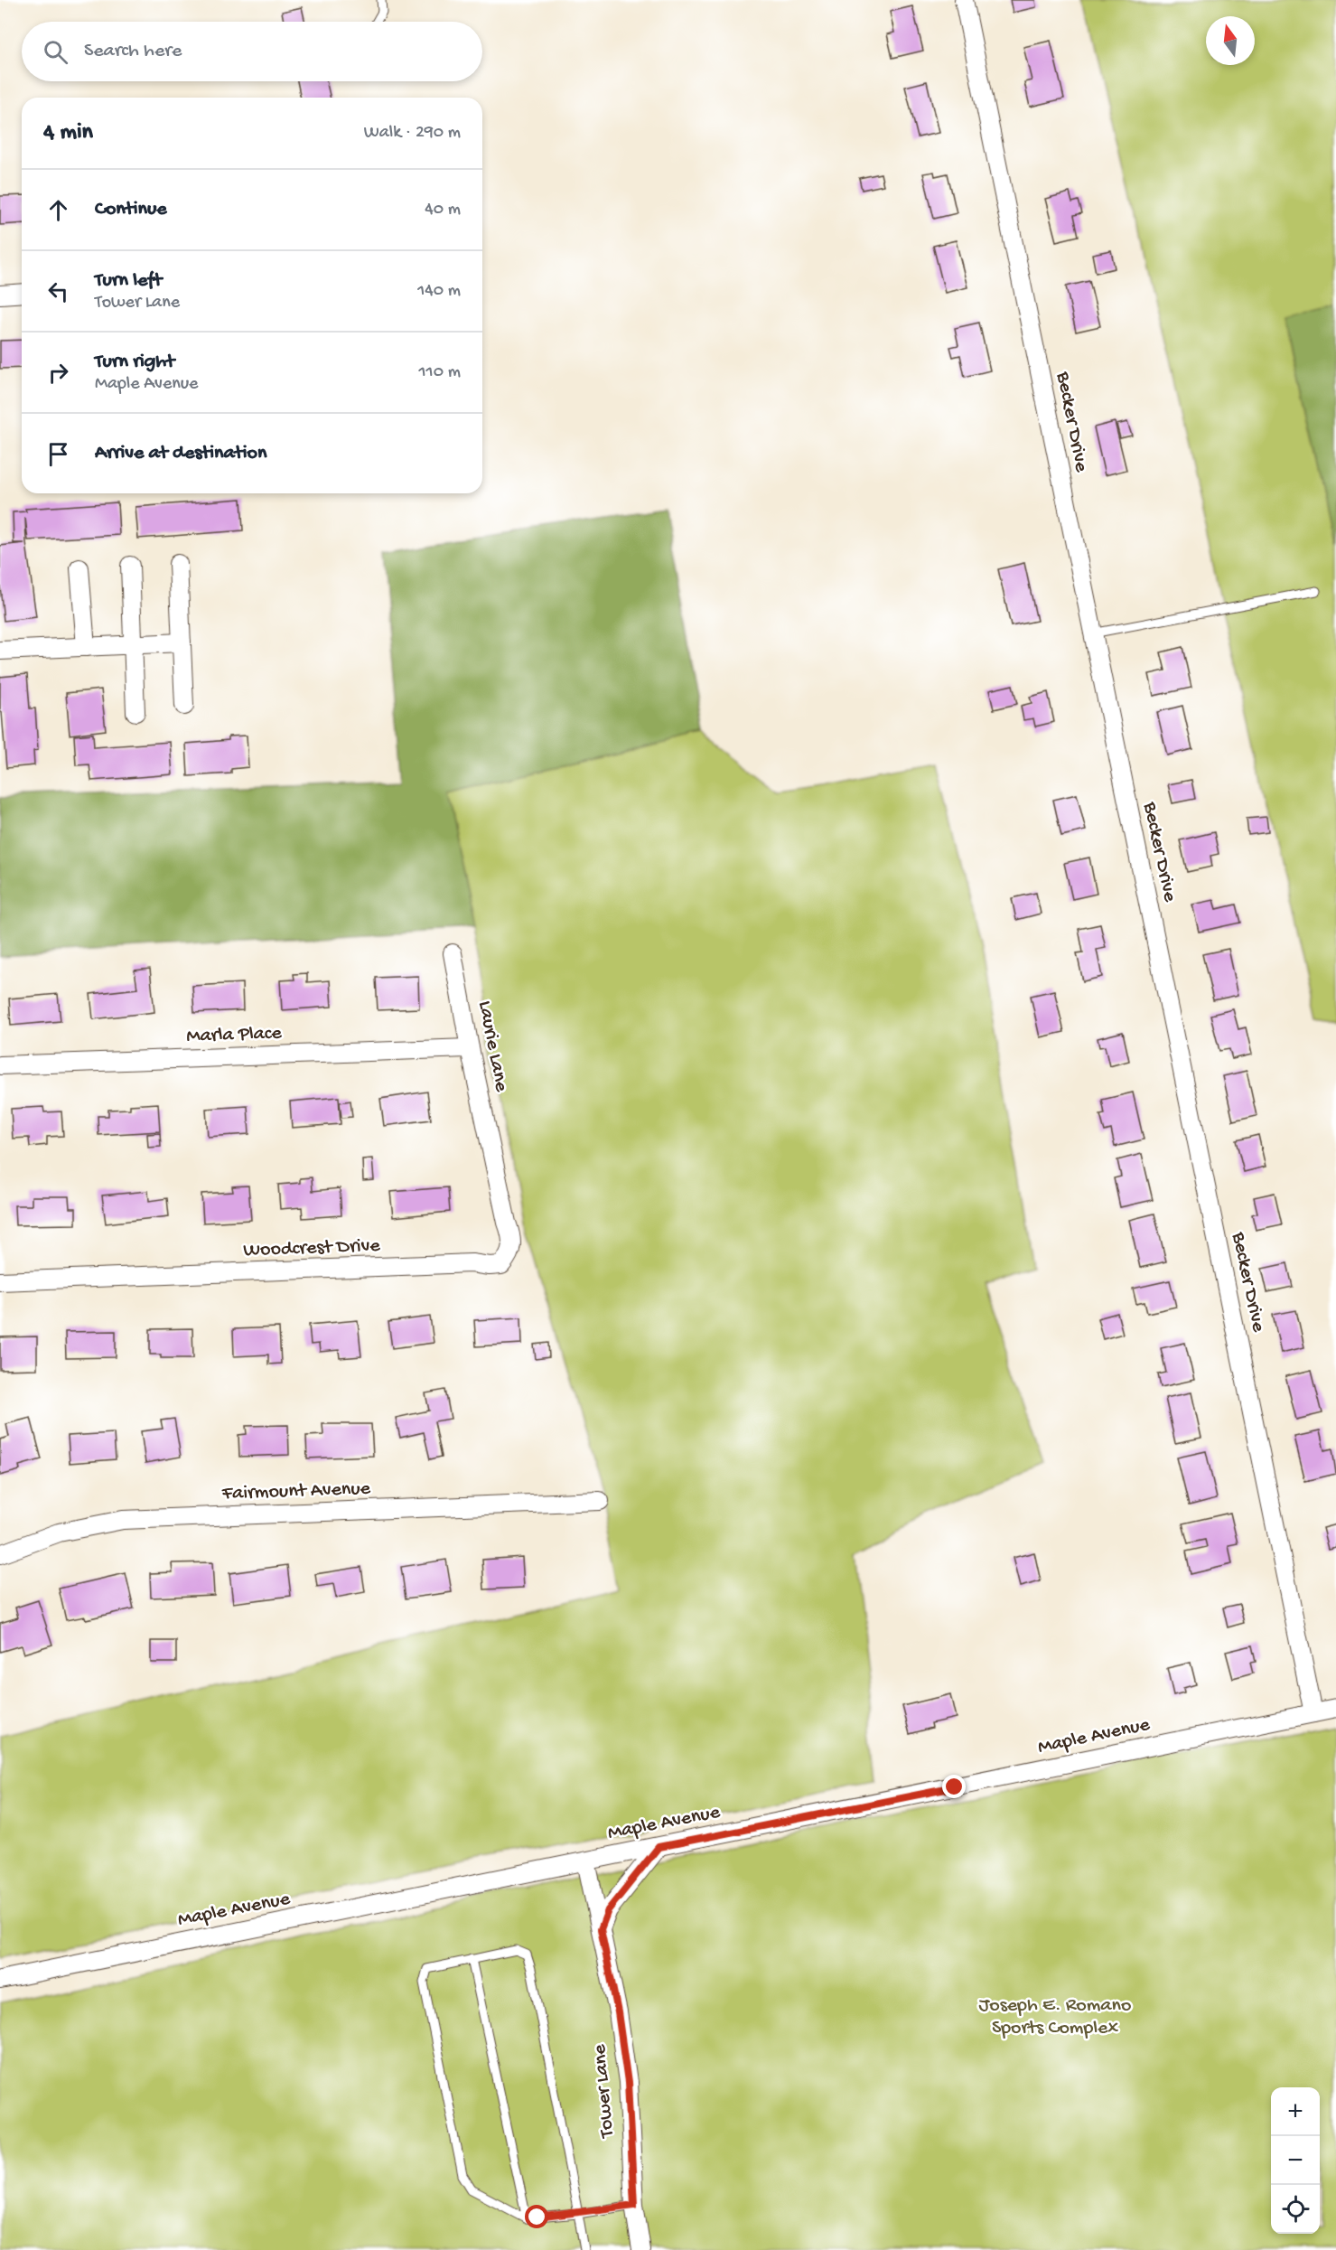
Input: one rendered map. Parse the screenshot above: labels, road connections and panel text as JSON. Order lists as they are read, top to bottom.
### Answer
{
  "streets": {
    "street": [
      "Becker Drive",
      "Marla Place",
      "Laurie Lane",
      "Woodcrest Drive",
      "Fairmount Avenue",
      "Maple Avenue",
      "Tower Lane"
    ]
  },
  "crossings": [
    ["Becker Drive", "Maple Avenue"],
    ["Marla Place", "Laurie Lane"],
    ["Laurie Lane", "Woodcrest Drive"],
    ["Maple Avenue", "Tower Lane"]
  ],
  "parks": ["Joseph E. Romano Sports Complex"],
  "north": "top",
  "page": {
    "search": "Search here",
    "heading": ["4 min", "Walk · 290 m"],
    "list": [
      ["Continue", "40 m"],
      ["Turn left", "Tower Lane", "140 m"],
      ["Turn right", "Maple Avenue", "110 m"],
      "Arrive at destination"
    ],
    "map_buttons": ["+", "−"]
  }
}
